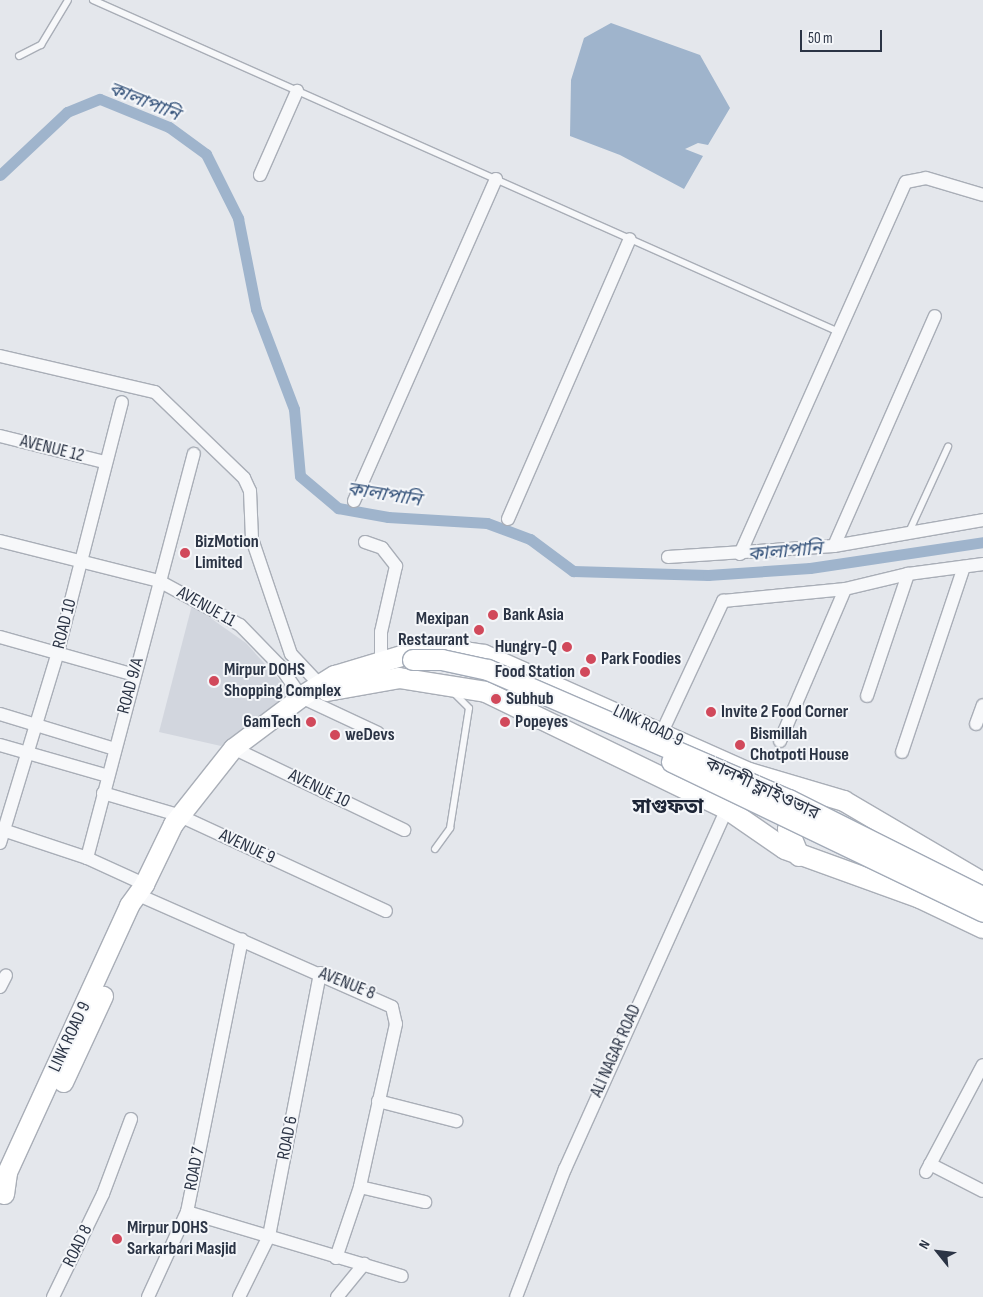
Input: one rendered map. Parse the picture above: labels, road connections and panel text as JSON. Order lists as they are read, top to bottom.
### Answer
{
  "streets": {
    "main road": ["LINK ROAD 9", "কালশী ফ্লাইওভার"],
    "street": [
      "AVENUE 12",
      "AVENUE 11",
      "ROAD 10",
      "ROAD 9/A",
      "AVENUE 10",
      "AVENUE 9",
      "AVENUE 8",
      "ALI NAGAR ROAD",
      "ROAD 6",
      "ROAD 7",
      "ROAD 8"
    ]
  },
  "crossings": [
    ["AVENUE 12", "ROAD 10"],
    ["AVENUE 11", "ROAD 10"],
    ["AVENUE 11", "ROAD 9/A"],
    ["AVENUE 11", "LINK ROAD 9"],
    ["ROAD 9/A", "AVENUE 9"],
    ["LINK ROAD 9", "AVENUE 10"],
    ["LINK ROAD 9", "কালশী ফ্লাইওভার"],
    ["LINK ROAD 9", "AVENUE 9"],
    ["LINK ROAD 9", "AVENUE 8"],
    ["AVENUE 8", "ROAD 6"],
    ["AVENUE 8", "ROAD 7"]
  ],
  "districts": ["সাগুফতা"],
  "water": ["কালাপানি"],
  "places": [
    "BizMotion Limited",
    "Bank Asia",
    "Mexipan Restaurant",
    "Hungry-Q",
    "Park Foodies",
    "Food Station",
    "Mirpur DOHS Shopping Complex",
    "Subhub",
    "Invite 2 Food Corner",
    "6amTech",
    "Popeyes",
    "weDevs",
    "Bismillah Chotpoti House",
    "Mirpur DOHS Sarkarbari Masjid"
  ],
  "scale_bar": "50 m",
  "north": "top left"
}
